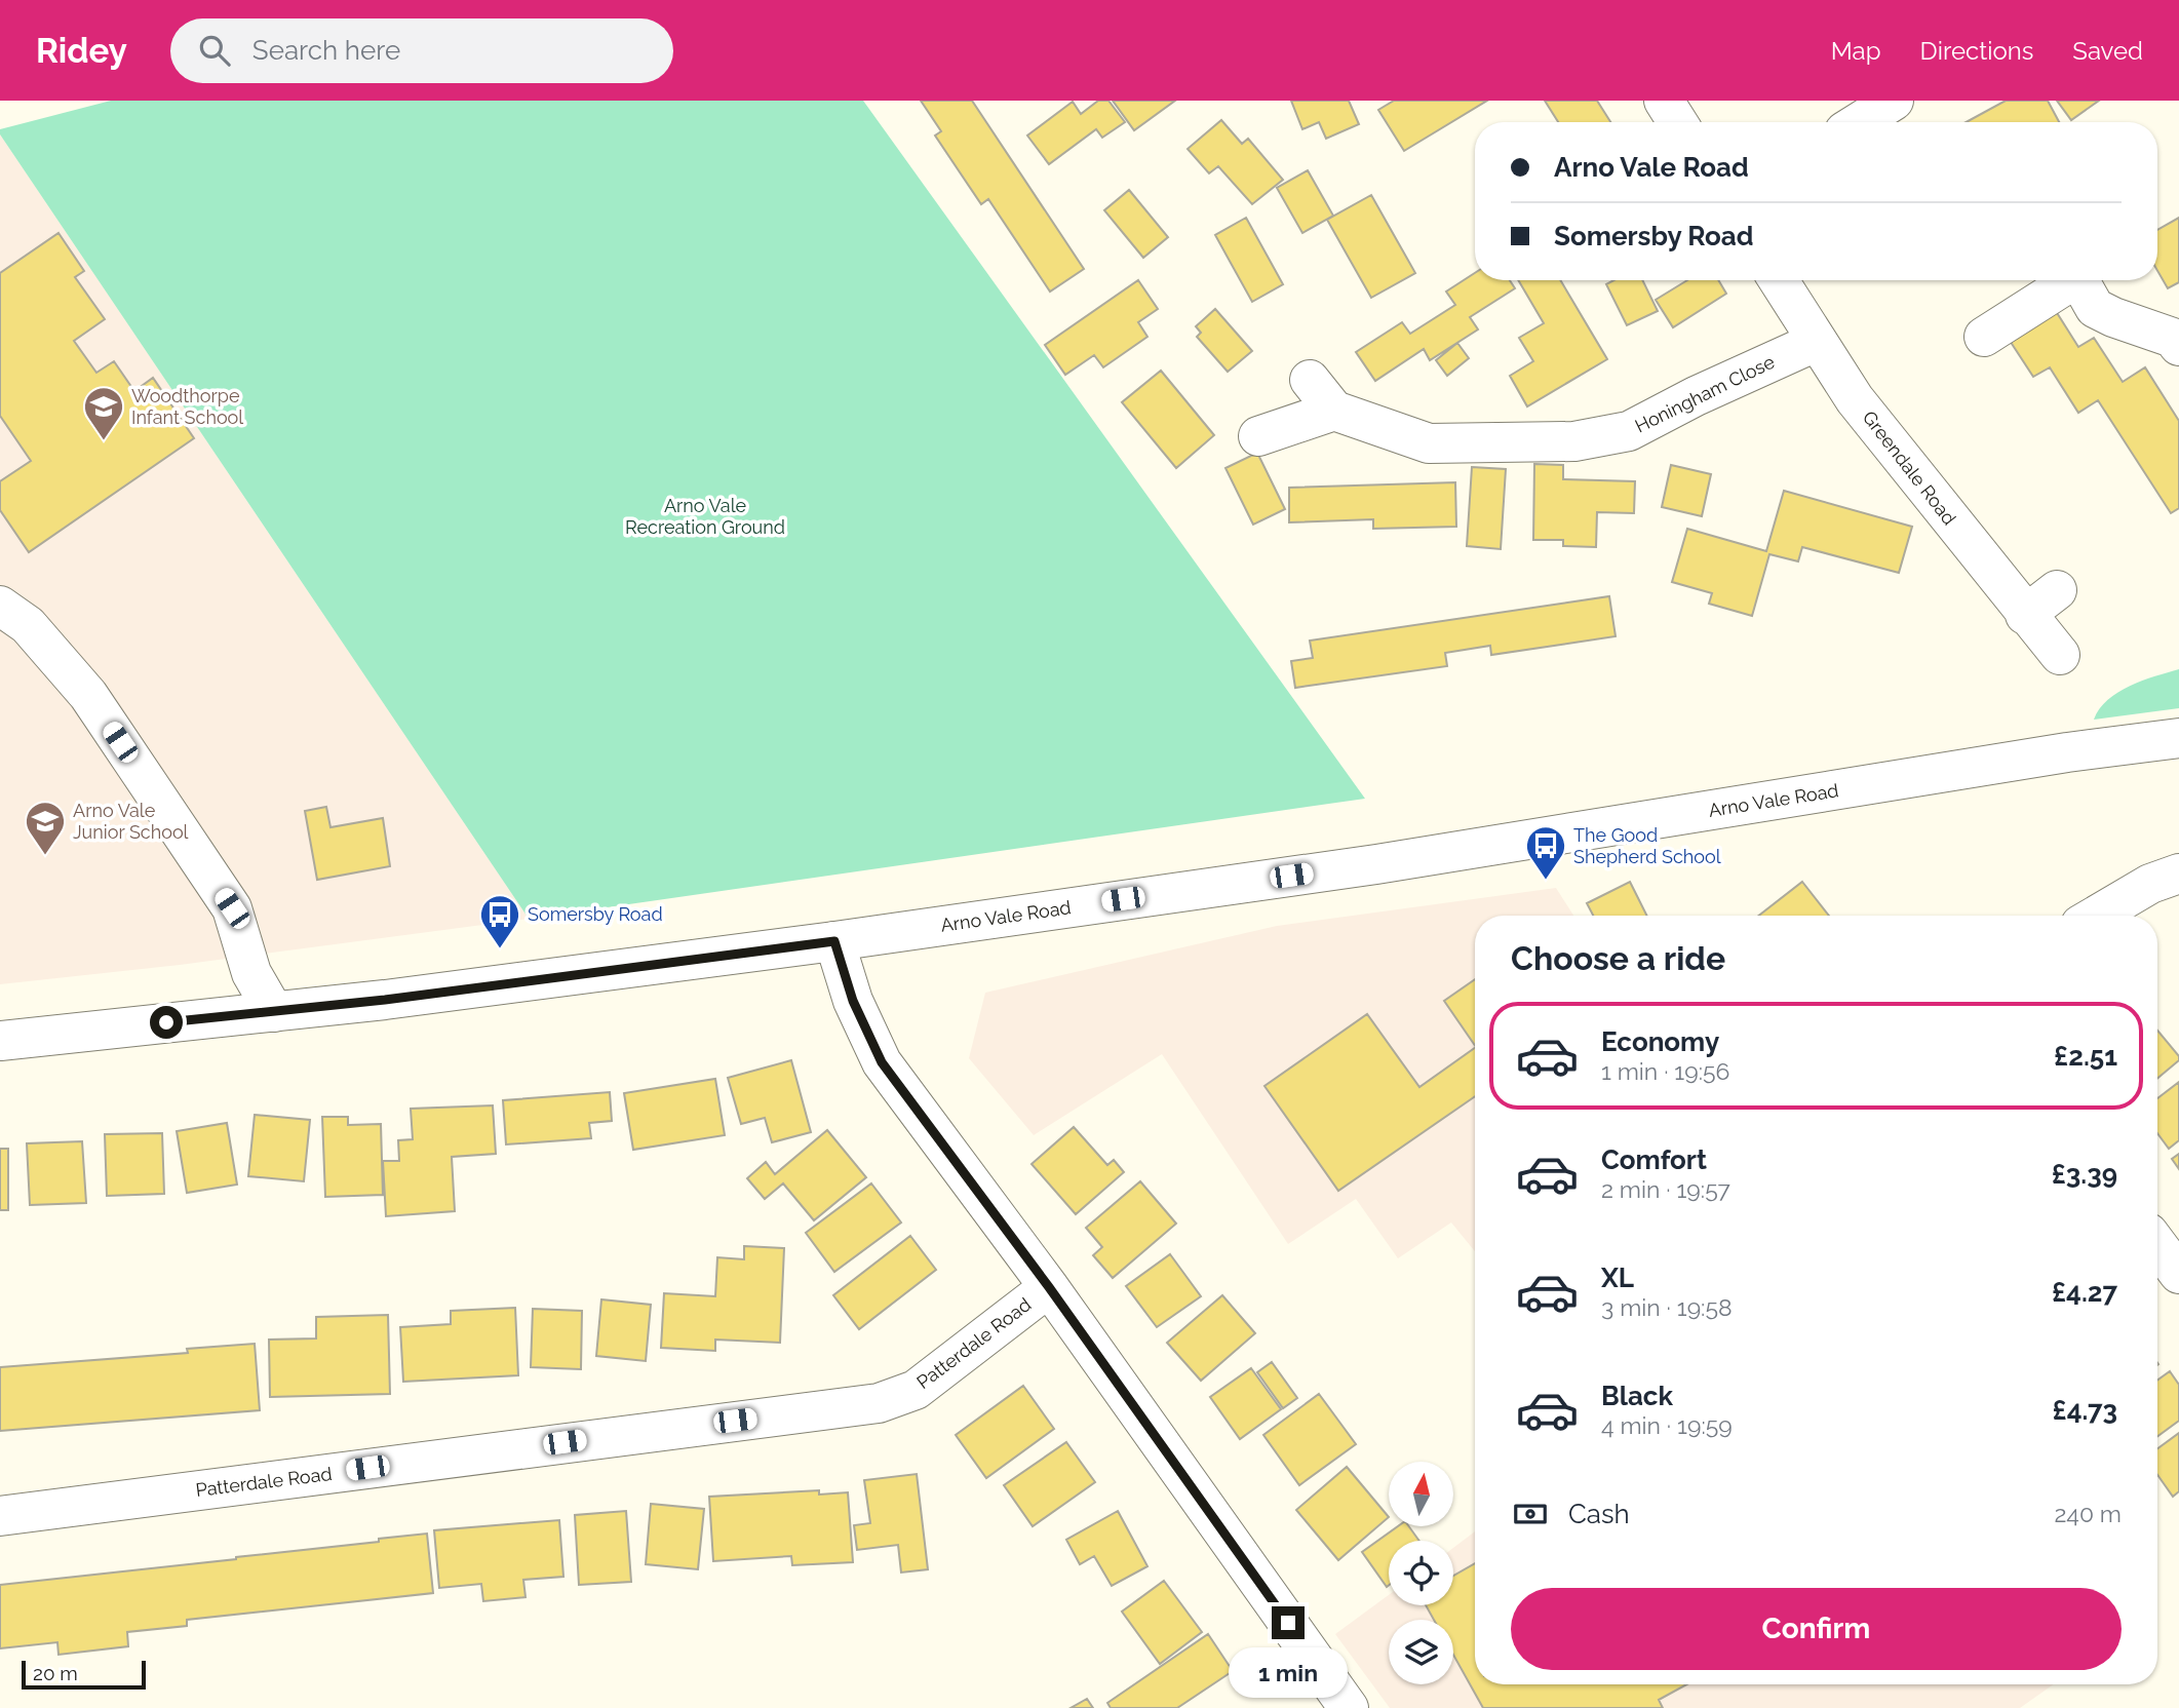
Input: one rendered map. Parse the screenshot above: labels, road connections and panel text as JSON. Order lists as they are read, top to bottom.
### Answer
{
  "streets": {
    "street": [
      "Honingham Close",
      "Greendale Road",
      "Arno Vale Road",
      "Patterdale Road"
    ]
  },
  "crossings": [
    ["Honingham Close", "Greendale Road"]
  ],
  "parks": ["Arno Vale Recreation Ground"],
  "places": {
    "school or university": ["Woodthorpe Infant School", "Arno Vale Junior School"],
    "bus stop": ["The Good Shepherd School", "Somersby Road"]
  },
  "scale_bar": "20 m",
  "north": "top",
  "page": {
    "header": "Ridey",
    "search": "Search here",
    "nav": ["Map", "Directions", "Saved"],
    "banner": ["Arno Vale Road", "Somersby Road"],
    "heading": "Choose a ride",
    "list": [
      {
        "name": "Economy",
        "note": "1 min · 19:56",
        "value": "£2.51"
      },
      {
        "name": "Comfort",
        "note": "2 min · 19:57",
        "value": "£3.39"
      },
      {
        "name": "XL",
        "note": "3 min · 19:58",
        "value": "£4.27"
      },
      {
        "name": "Black",
        "note": "4 min · 19:59",
        "value": "£4.73"
      }
    ],
    "pay": ["Cash", "240 m"],
    "buttons": "Confirm",
    "bubble": "1 min",
    "scale": "20 m"
  }
}
